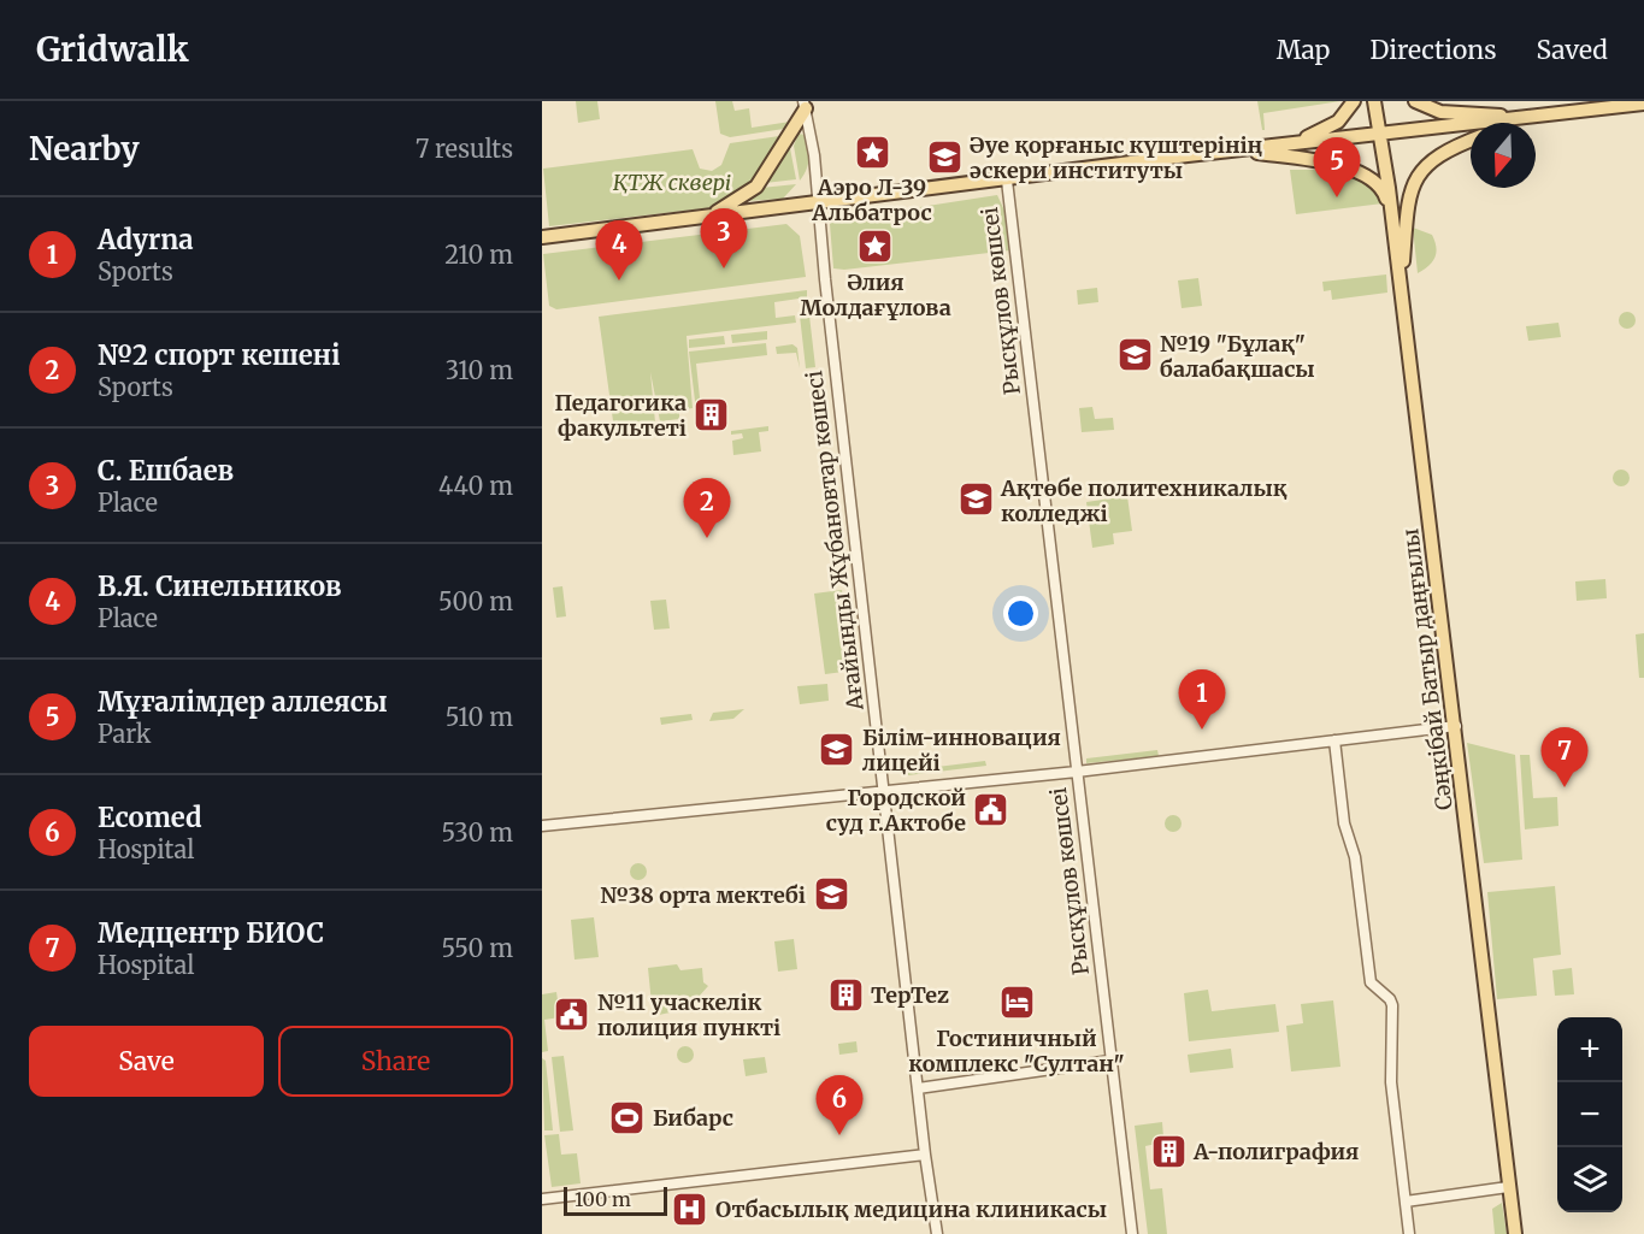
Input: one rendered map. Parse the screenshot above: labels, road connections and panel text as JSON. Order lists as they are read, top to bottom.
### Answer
{
  "streets": {
    "main road": ["Сәңкібай Батыр даңғылы"],
    "street": ["Рысқұлов көшсеі", "Ағайынды Жұбановтар көшесі"]
  },
  "parks": ["ҚТЖ сквері"],
  "places": {
    "place": ["Аэро Л-39 Альбатрос", "Әлия Молдағұлова"],
    "school or university": [
      "Әуе қорғаныс күштерінің әскери институты",
      "№19 \"Бұлақ\" балабақшасы",
      "Ақтөбе политехникалық колледжі",
      "Білім-инновация лицейі",
      "№38 орта мектебі"
    ],
    "building": ["Педагогика факультеті", "TepTez", "А-полиграфия"],
    "public building": ["Городской суд г.Актобе", "№11 учаскелік полиция пункті"],
    "hotel": ["Гостиничный комплекс \"Султан\""],
    "sports": ["Бибарс"],
    "hospital": ["Отбасылық медицина клиникасы"]
  },
  "scale_bar": "100 m",
  "north": "bottom",
  "page": {
    "header": "Gridwalk",
    "nav": ["Map", "Directions", "Saved"],
    "heading": ["Nearby", "7 results"],
    "pins": [
      "5",
      "3",
      "4",
      "2",
      "1",
      "7",
      "6"
    ],
    "list": [
      {
        "mark": "1",
        "name": "Adyrna",
        "note": "Sports",
        "value": "210 m"
      },
      {
        "mark": "2",
        "name": "№2 спорт кешені",
        "note": "Sports",
        "value": "310 m"
      },
      {
        "mark": "3",
        "name": "С. Ешбаев",
        "note": "Place",
        "value": "440 m"
      },
      {
        "mark": "4",
        "name": "В.Я. Синельников",
        "note": "Place",
        "value": "500 m"
      },
      {
        "mark": "5",
        "name": "Мұғалімдер аллеясы",
        "note": "Park",
        "value": "510 m"
      },
      {
        "mark": "6",
        "name": "Ecomed",
        "note": "Hospital",
        "value": "530 m"
      },
      {
        "mark": "7",
        "name": "Медцентр БИОС",
        "note": "Hospital",
        "value": "550 m"
      }
    ],
    "buttons": ["Save", "Share"],
    "map_buttons": ["+", "−"],
    "scale": "100 m"
  }
}
